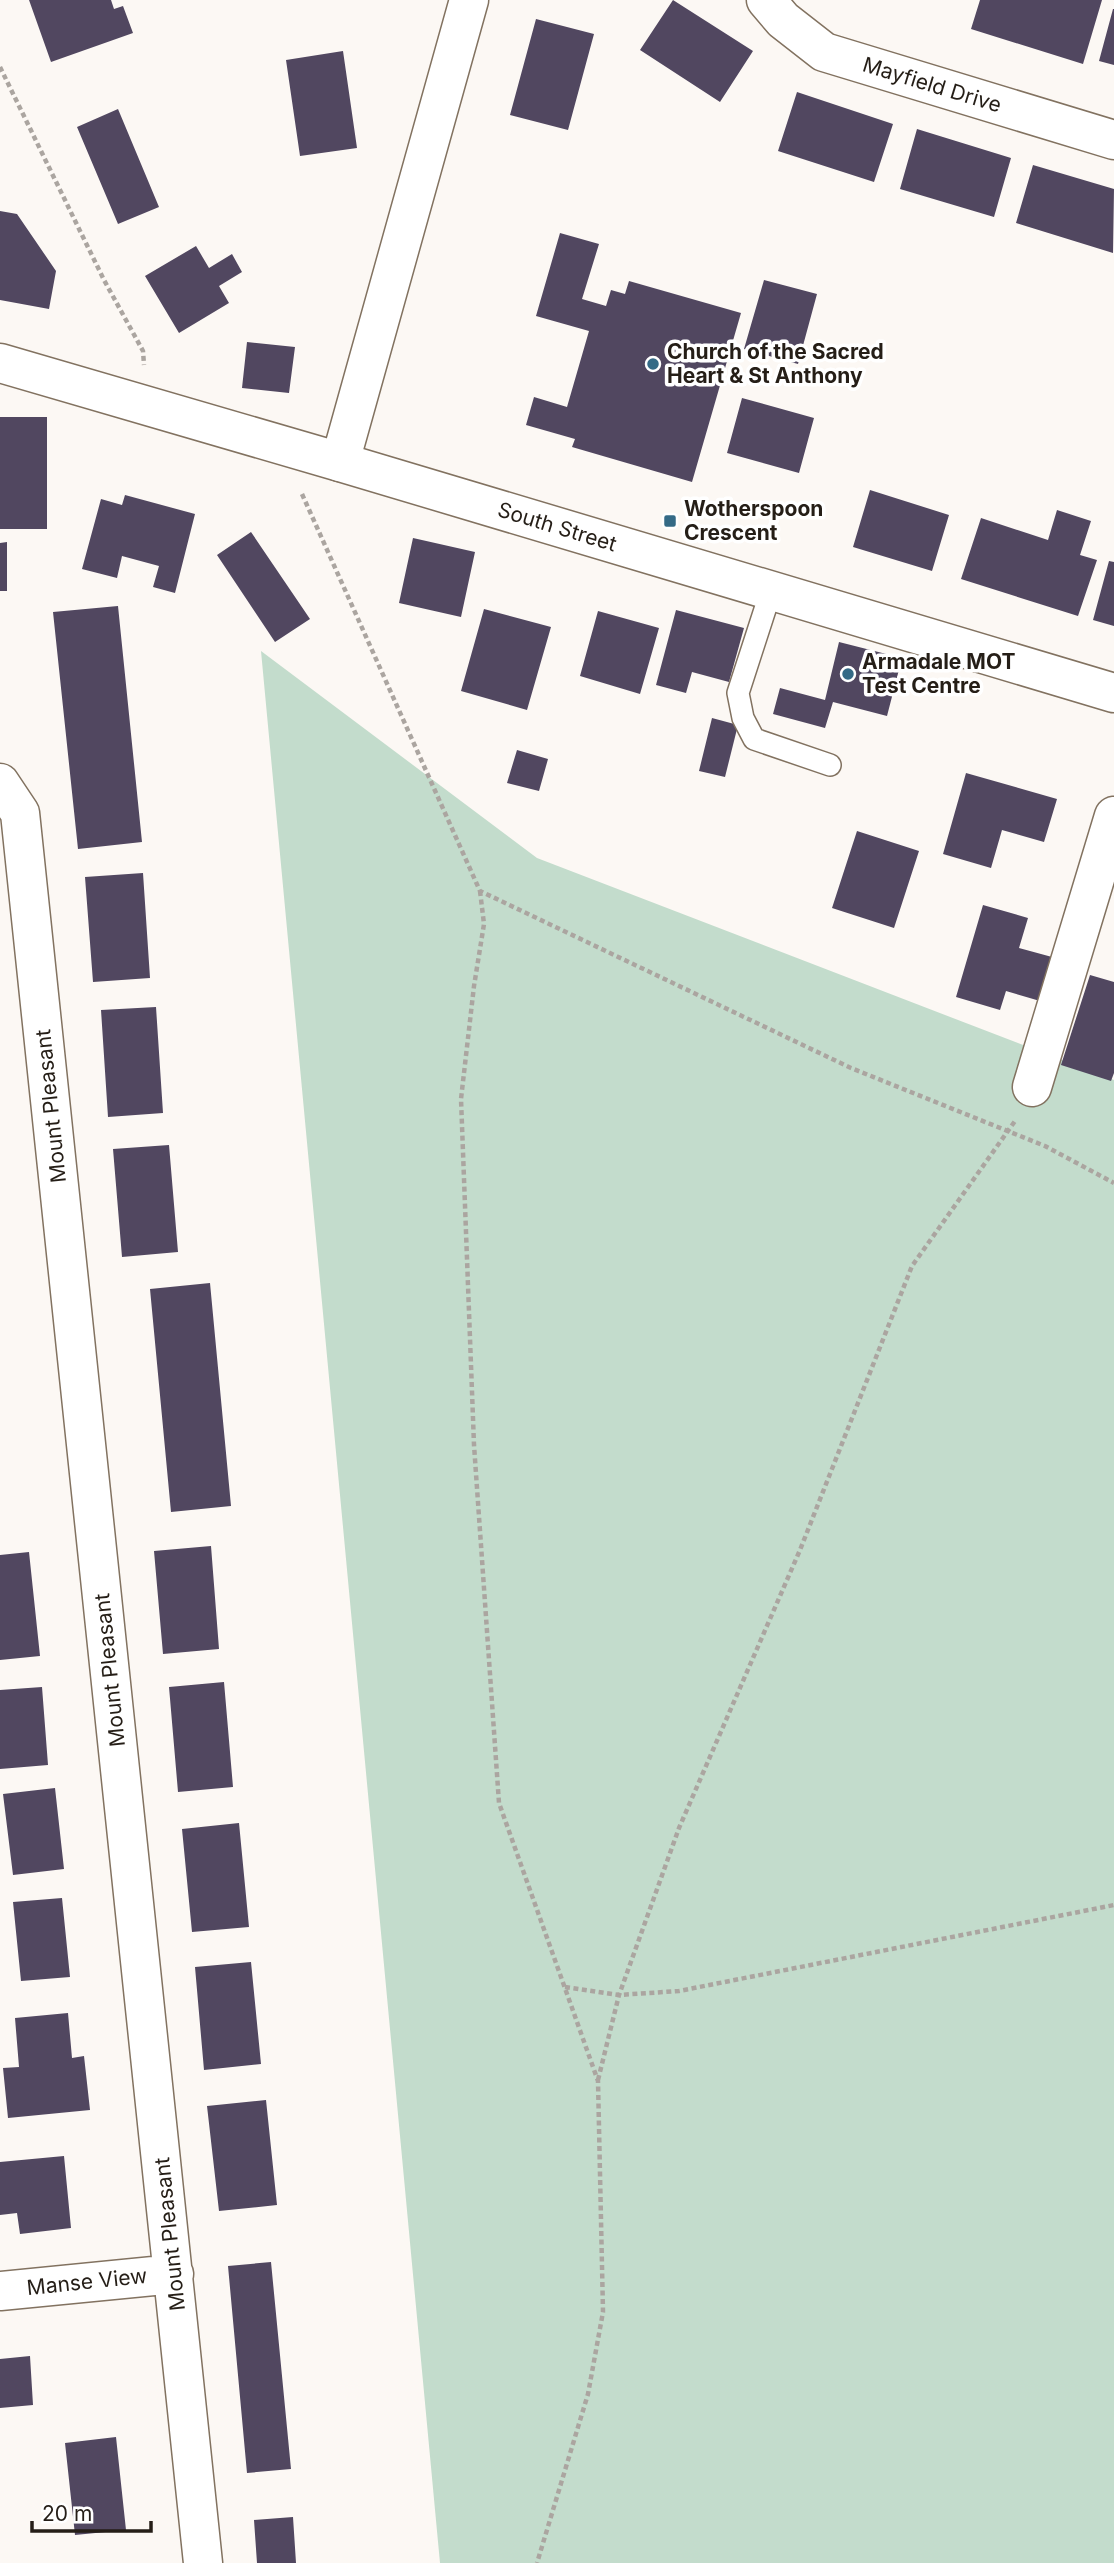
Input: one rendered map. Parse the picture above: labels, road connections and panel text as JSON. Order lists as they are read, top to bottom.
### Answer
{
  "streets": {
    "street": [
      "Mayfield Drive",
      "South Street",
      "Mount Pleasant",
      "Manse View"
    ]
  },
  "crossings": [
    ["Mount Pleasant", "Manse View"]
  ],
  "places": {
    "other": ["Church of the Sacred Heart & St Anthony", "Armadale MOT Test Centre"],
    "transit": ["Wotherspoon Crescent"]
  },
  "scale_bar": "20 m"
}
